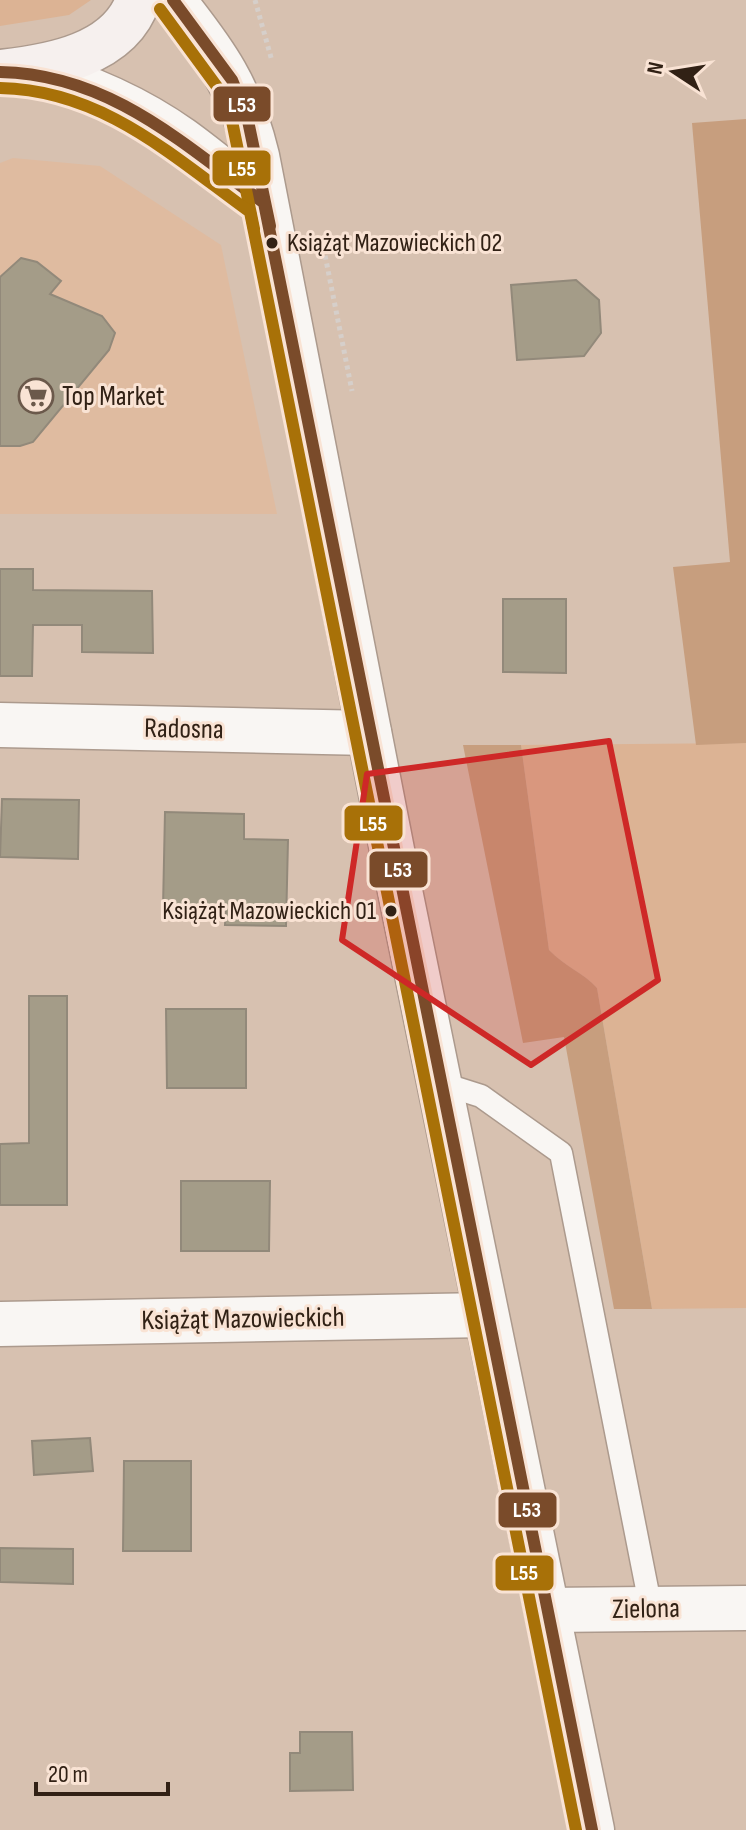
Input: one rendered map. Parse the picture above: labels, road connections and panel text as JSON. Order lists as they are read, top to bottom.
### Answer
{
  "streets": {
    "street": ["Radosna", "Książąt Mazowieckich", "Zielona"]
  },
  "places": {
    "other": ["Książąt Mazowieckich 02", "Książąt Mazowieckich 01"],
    "supermarket": ["Top Market"]
  },
  "lines": ["transit line L53", "transit line L55"],
  "scale_bar": "20 m",
  "north": "left"
}
